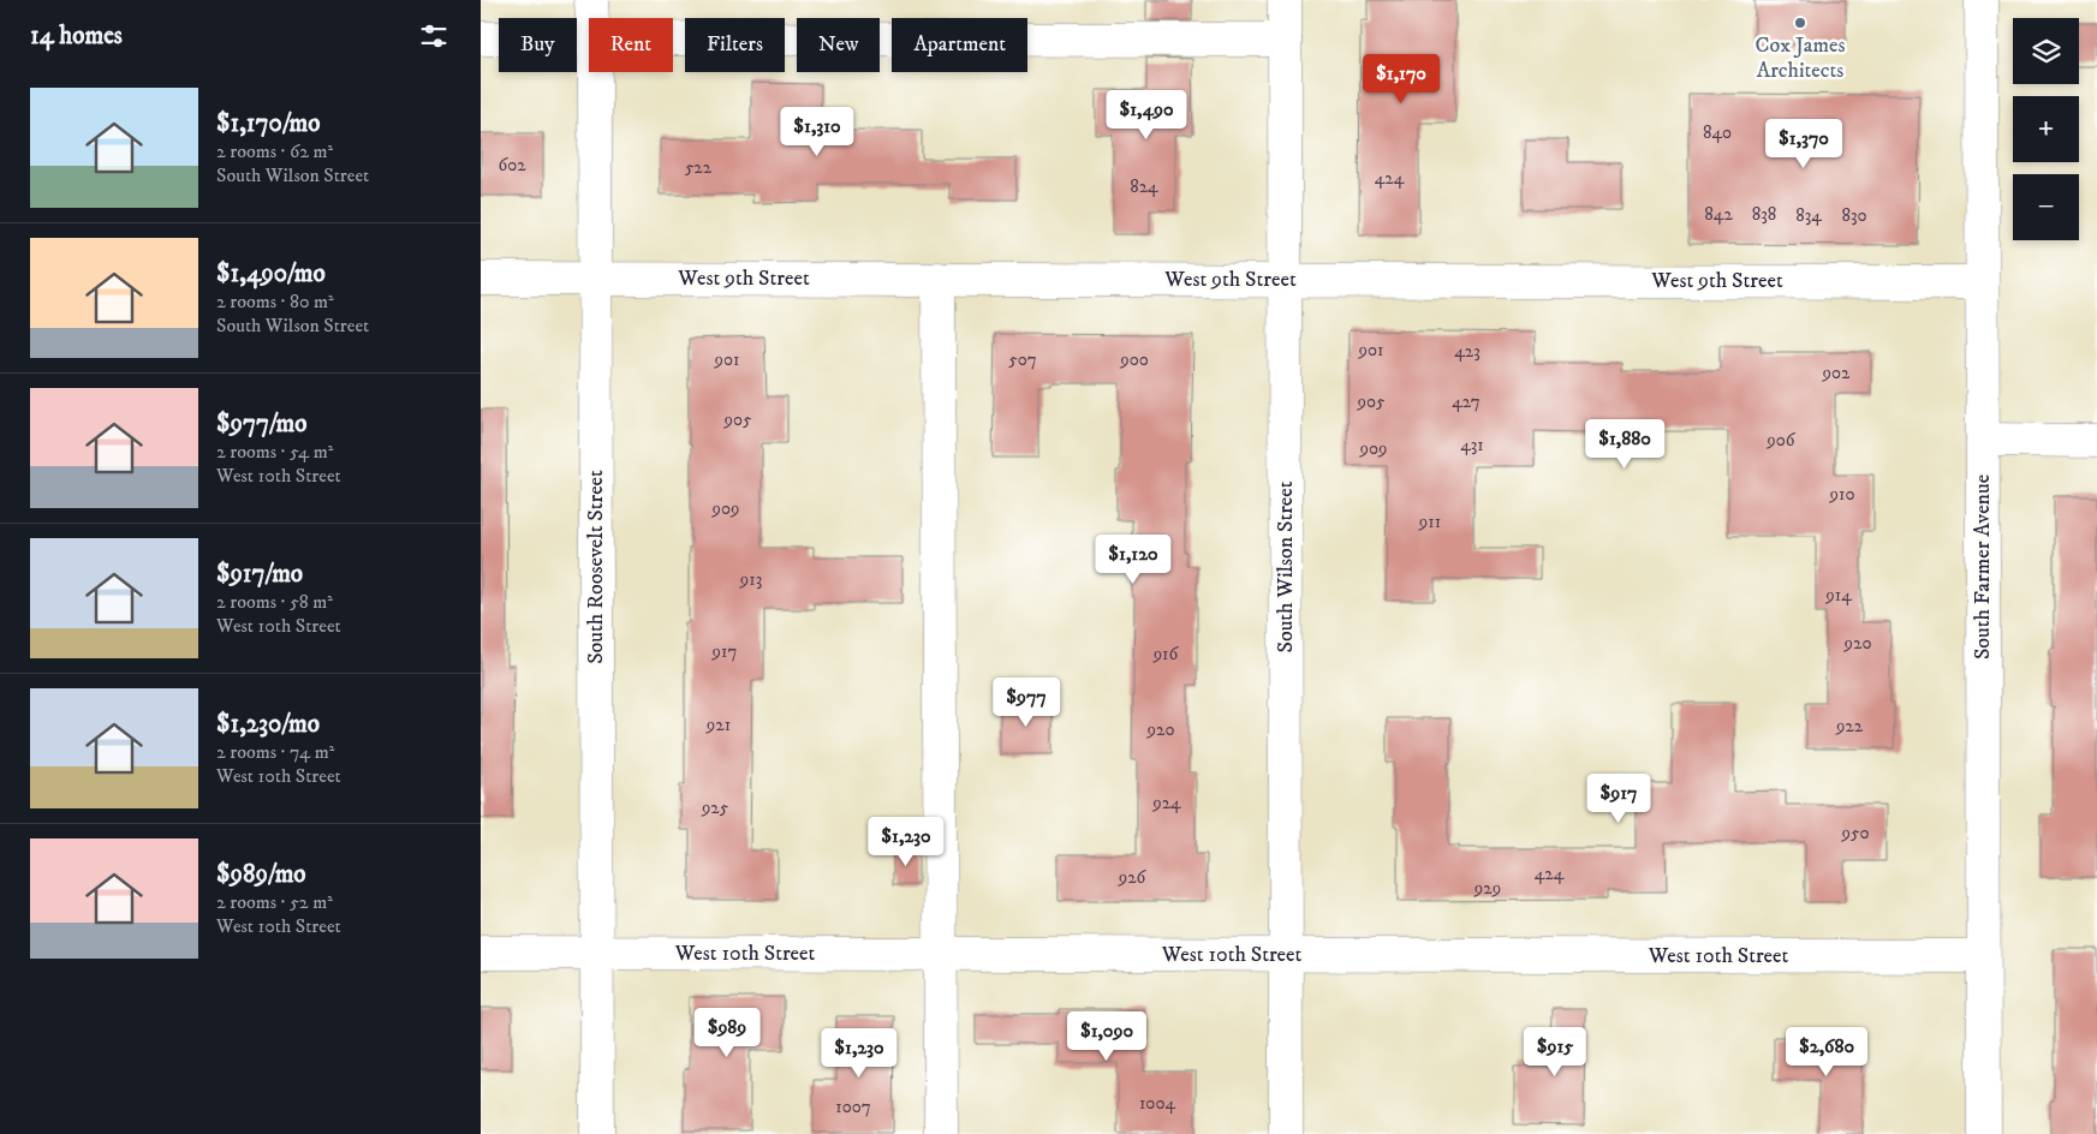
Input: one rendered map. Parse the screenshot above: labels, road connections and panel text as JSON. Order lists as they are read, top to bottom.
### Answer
{
  "streets": {
    "street": [
      "West 9th Street",
      "South Roosevelt Street",
      "South Wilson Street",
      "South Farmer Avenue",
      "West 10th Street"
    ]
  },
  "crossings": [
    ["West 9th Street", "South Roosevelt Street"],
    ["West 9th Street", "South Wilson Street"],
    ["West 9th Street", "South Farmer Avenue"],
    ["South Roosevelt Street", "West 10th Street"],
    ["South Wilson Street", "West 10th Street"],
    ["South Farmer Avenue", "West 10th Street"]
  ],
  "places": ["Cox James Architects"],
  "house_numbers": [
    "840",
    "602",
    "522",
    "424",
    "824",
    "842",
    "838",
    "834",
    "830",
    "901",
    "423",
    "901",
    "507",
    "900",
    "902",
    "905",
    "427",
    "905",
    "906",
    "431",
    "909",
    "910",
    "909",
    "911",
    "913",
    "914",
    "920",
    "917",
    "916",
    "921",
    "922",
    "920",
    "924",
    "925",
    "950",
    "424",
    "926",
    "929",
    "1004",
    "1007"
  ],
  "page": {
    "heading": "14 homes",
    "map_buttons": ["+", "−"],
    "chip": [
      "Buy",
      "Rent",
      "Filters",
      "New",
      "Apartment"
    ],
    "price": [
      "$1,170",
      "$1,490",
      "$1,310",
      "$1,370",
      "$1,880",
      "$1,120",
      "$977",
      "$917",
      "$1,230",
      "$989",
      "$1,090",
      "$915",
      "$2,680",
      "$1,230"
    ],
    "list": [
      {
        "name": "$1,170/mo",
        "note": "2 rooms · 62 m² · South Wilson Street"
      },
      {
        "name": "$1,490/mo",
        "note": "2 rooms · 80 m² · South Wilson Street"
      },
      {
        "name": "$977/mo",
        "note": "2 rooms · 54 m² · West 10th Street"
      },
      {
        "name": "$917/mo",
        "note": "2 rooms · 58 m² · West 10th Street"
      },
      {
        "name": "$1,230/mo",
        "note": "2 rooms · 74 m² · West 10th Street"
      },
      {
        "name": "$989/mo",
        "note": "2 rooms · 52 m² · West 10th Street"
      }
    ]
  }
}
